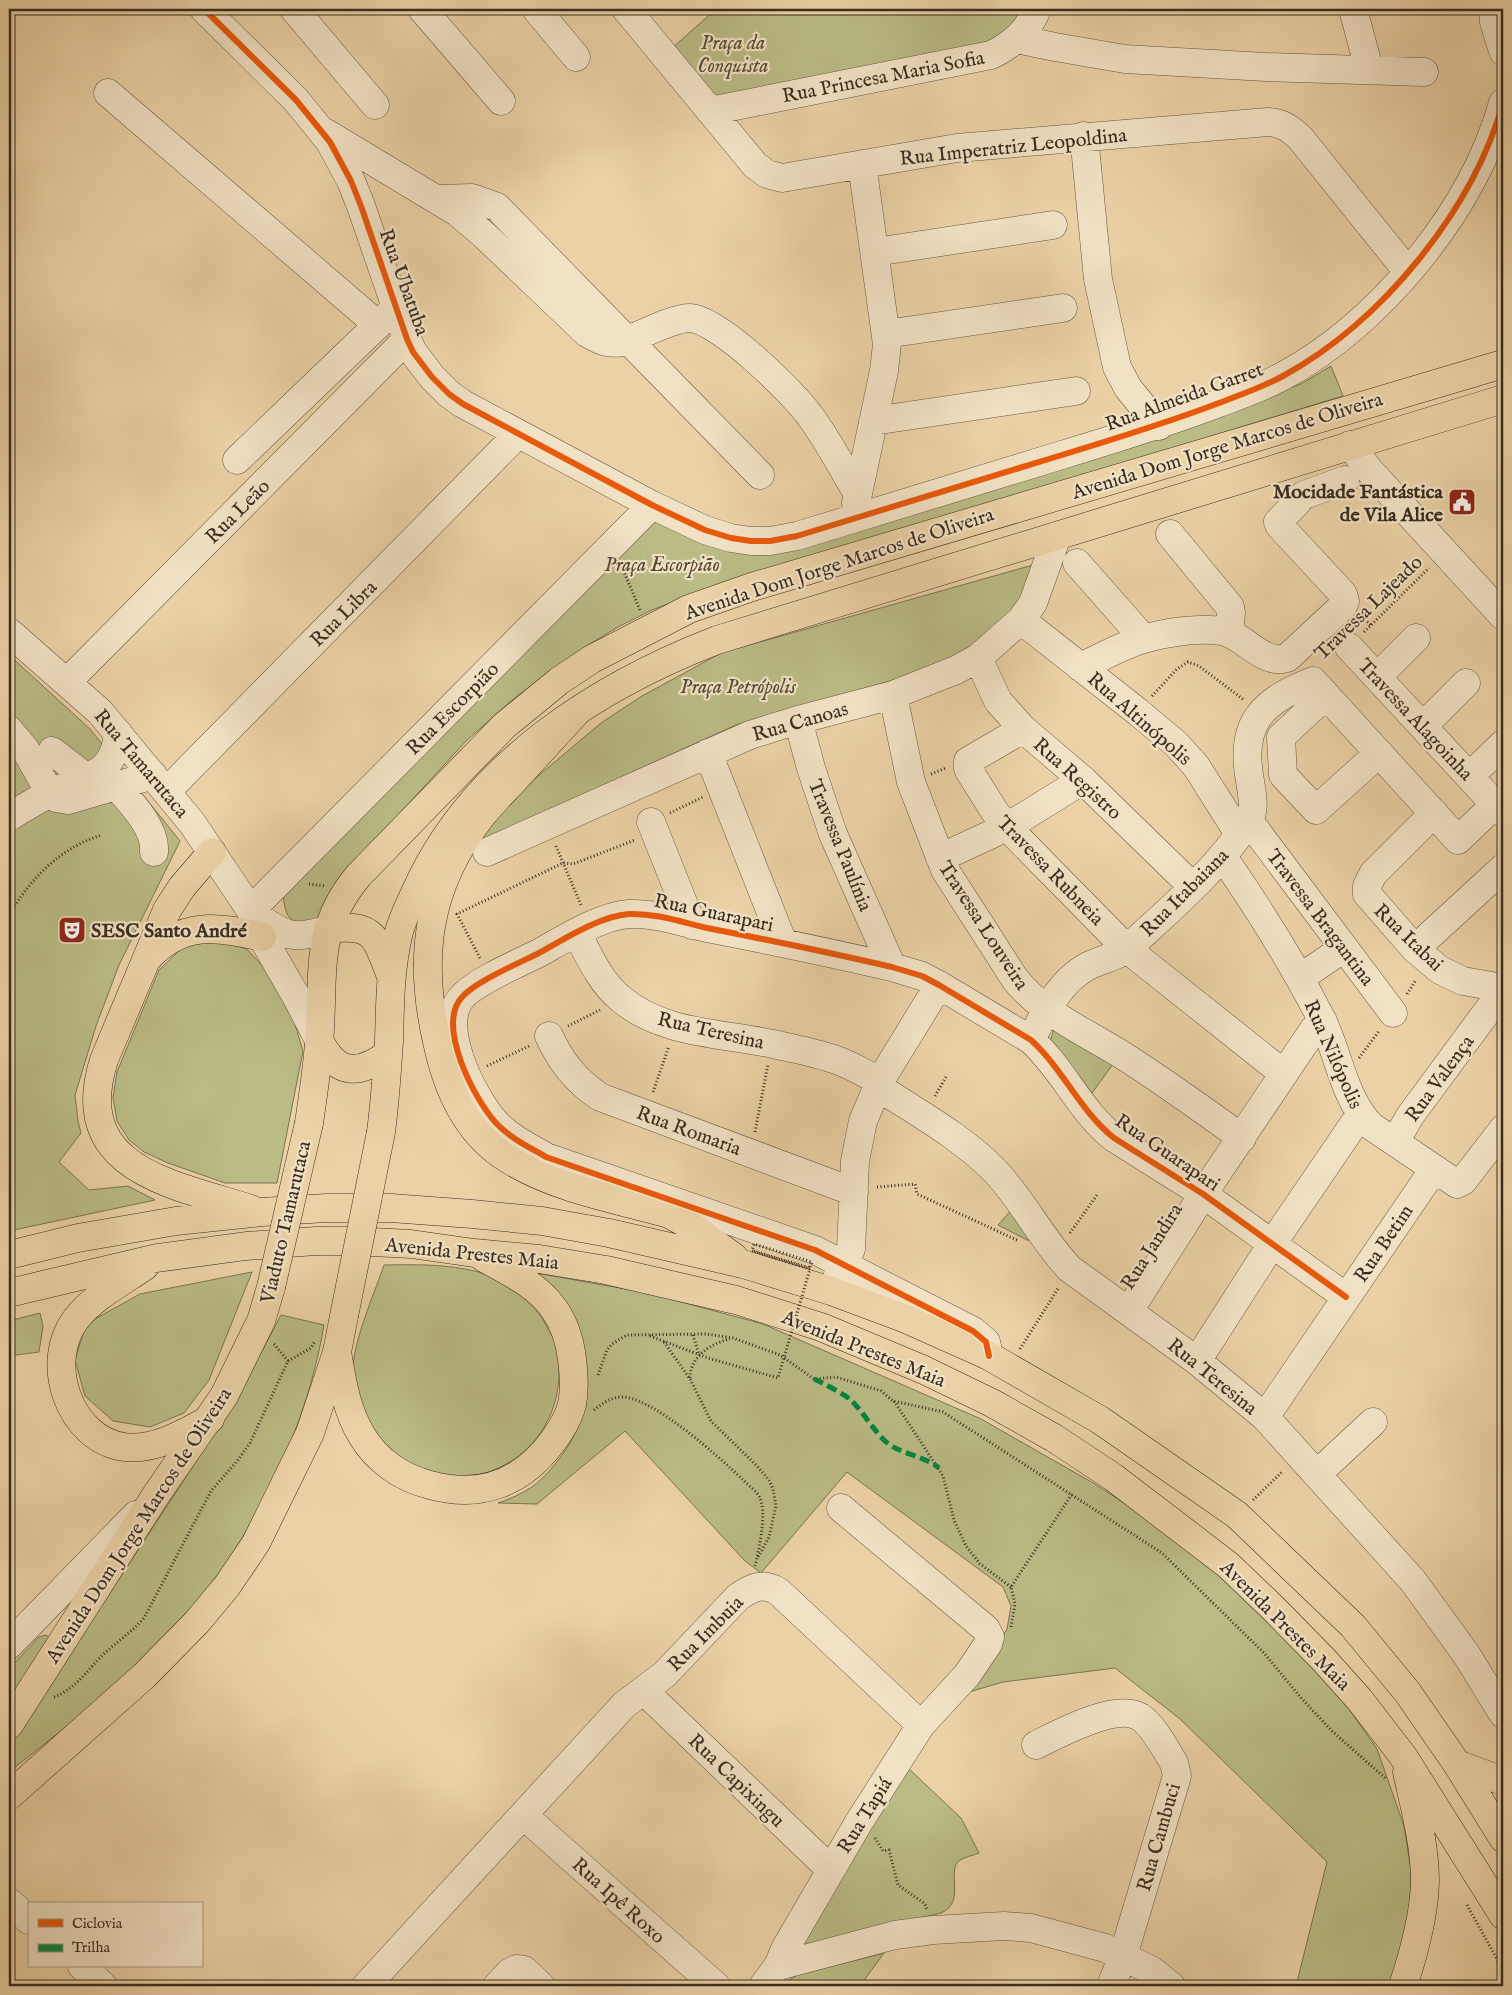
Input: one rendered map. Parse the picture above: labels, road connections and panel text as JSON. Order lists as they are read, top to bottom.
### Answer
{
  "streets": {
    "main road": ["Avenida Dom Jorge Marcos de Oliveira", "Viaduto Tamarutaca", "Avenida Prestes Maia"],
    "street": [
      "Rua Princesa Maria Sofia",
      "Rua Imperatriz Leopoldina",
      "Rua Ubatuba",
      "Rua Almeida Garret",
      "Rua Leão",
      "Rua Libra",
      "Rua Escorpião",
      "Rua Altinópolis",
      "Travessa Alagoinha",
      "Rua Canoas",
      "Rua Tamarutaca",
      "Rua Registro",
      "Travessa Paulínia",
      "Travessa Rubneia",
      "Rua Itabaiana",
      "Rua Guarapari",
      "Travessa Bragantina",
      "Travessa Louveira",
      "Rua Itabai",
      "Rua Teresina",
      "Rua Nilópolis",
      "Rua Valença",
      "Rua Romaria",
      "Rua Betim",
      "Rua Jandira",
      "Rua Imbuia",
      "Rua Capixingu",
      "Rua Tapiá",
      "Rua Cambuci",
      "Rua Ipê Roxo"
    ],
    "path": ["Travessa Lajeado"]
  },
  "crossings": [
    ["Rua Princesa Maria Sofia", "Rua Imperatriz Leopoldina"],
    ["Rua Imperatriz Leopoldina", "Rua Almeida Garret"],
    ["Rua Ubatuba", "Rua Almeida Garret"],
    ["Rua Ubatuba", "Rua Leão"],
    ["Rua Ubatuba", "Rua Libra"],
    ["Rua Ubatuba", "Rua Escorpião"],
    ["Avenida Dom Jorge Marcos de Oliveira", "Rua Canoas"],
    ["Avenida Dom Jorge Marcos de Oliveira", "Rua Tamarutaca"],
    ["Avenida Dom Jorge Marcos de Oliveira", "Viaduto Tamarutaca"],
    ["Rua Leão", "Rua Tamarutaca"],
    ["Travessa Lajeado", "Travessa Alagoinha"],
    ["Rua Libra", "Rua Tamarutaca"],
    ["Rua Escorpião", "Rua Tamarutaca"],
    ["Rua Altinópolis", "Rua Canoas"],
    ["Rua Altinópolis", "Rua Itabaiana"],
    ["Rua Altinópolis", "Travessa Bragantina"],
    ["Travessa Alagoinha", "Rua Itabaiana"],
    ["Rua Canoas", "Rua Registro"],
    ["Rua Canoas", "Travessa Paulínia"],
    ["Rua Canoas", "Travessa Louveira"],
    ["Rua Registro", "Rua Itabaiana"],
    ["Travessa Paulínia", "Rua Guarapari"],
    ["Travessa Rubneia", "Rua Itabaiana"],
    ["Travessa Rubneia", "Rua Jandira"],
    ["Rua Itabaiana", "Rua Guarapari"],
    ["Rua Itabaiana", "Travessa Bragantina"],
    ["Rua Itabaiana", "Travessa Louveira"],
    ["Rua Itabaiana", "Rua Itabai"],
    ["Rua Itabaiana", "Rua Nilópolis"],
    ["Rua Guarapari", "Rua Teresina"],
    ["Rua Guarapari", "Rua Betim"],
    ["Rua Guarapari", "Rua Jandira"],
    ["Rua Guarapari", "Avenida Prestes Maia"],
    ["Travessa Louveira", "Rua Jandira"],
    ["Rua Itabai", "Rua Valença"],
    ["Rua Teresina", "Rua Betim"],
    ["Rua Teresina", "Rua Jandira"],
    ["Rua Nilópolis", "Rua Valença"],
    ["Rua Nilópolis", "Rua Betim"],
    ["Rua Nilópolis", "Rua Jandira"],
    ["Rua Imbuia", "Rua Capixingu"],
    ["Rua Imbuia", "Rua Tapiá"],
    ["Rua Imbuia", "Rua Ipê Roxo"],
    ["Rua Capixingu", "Rua Tapiá"]
  ],
  "parks": ["Praça da Conquista", "Praça Escorpião", "Praça Petrópolis"],
  "places": {
    "public building": ["Mocidade Fantástica de Vila Alice"],
    "theatre": ["SESC Santo André"]
  },
  "legend": ["Ciclovia", "Trilha"]
}
